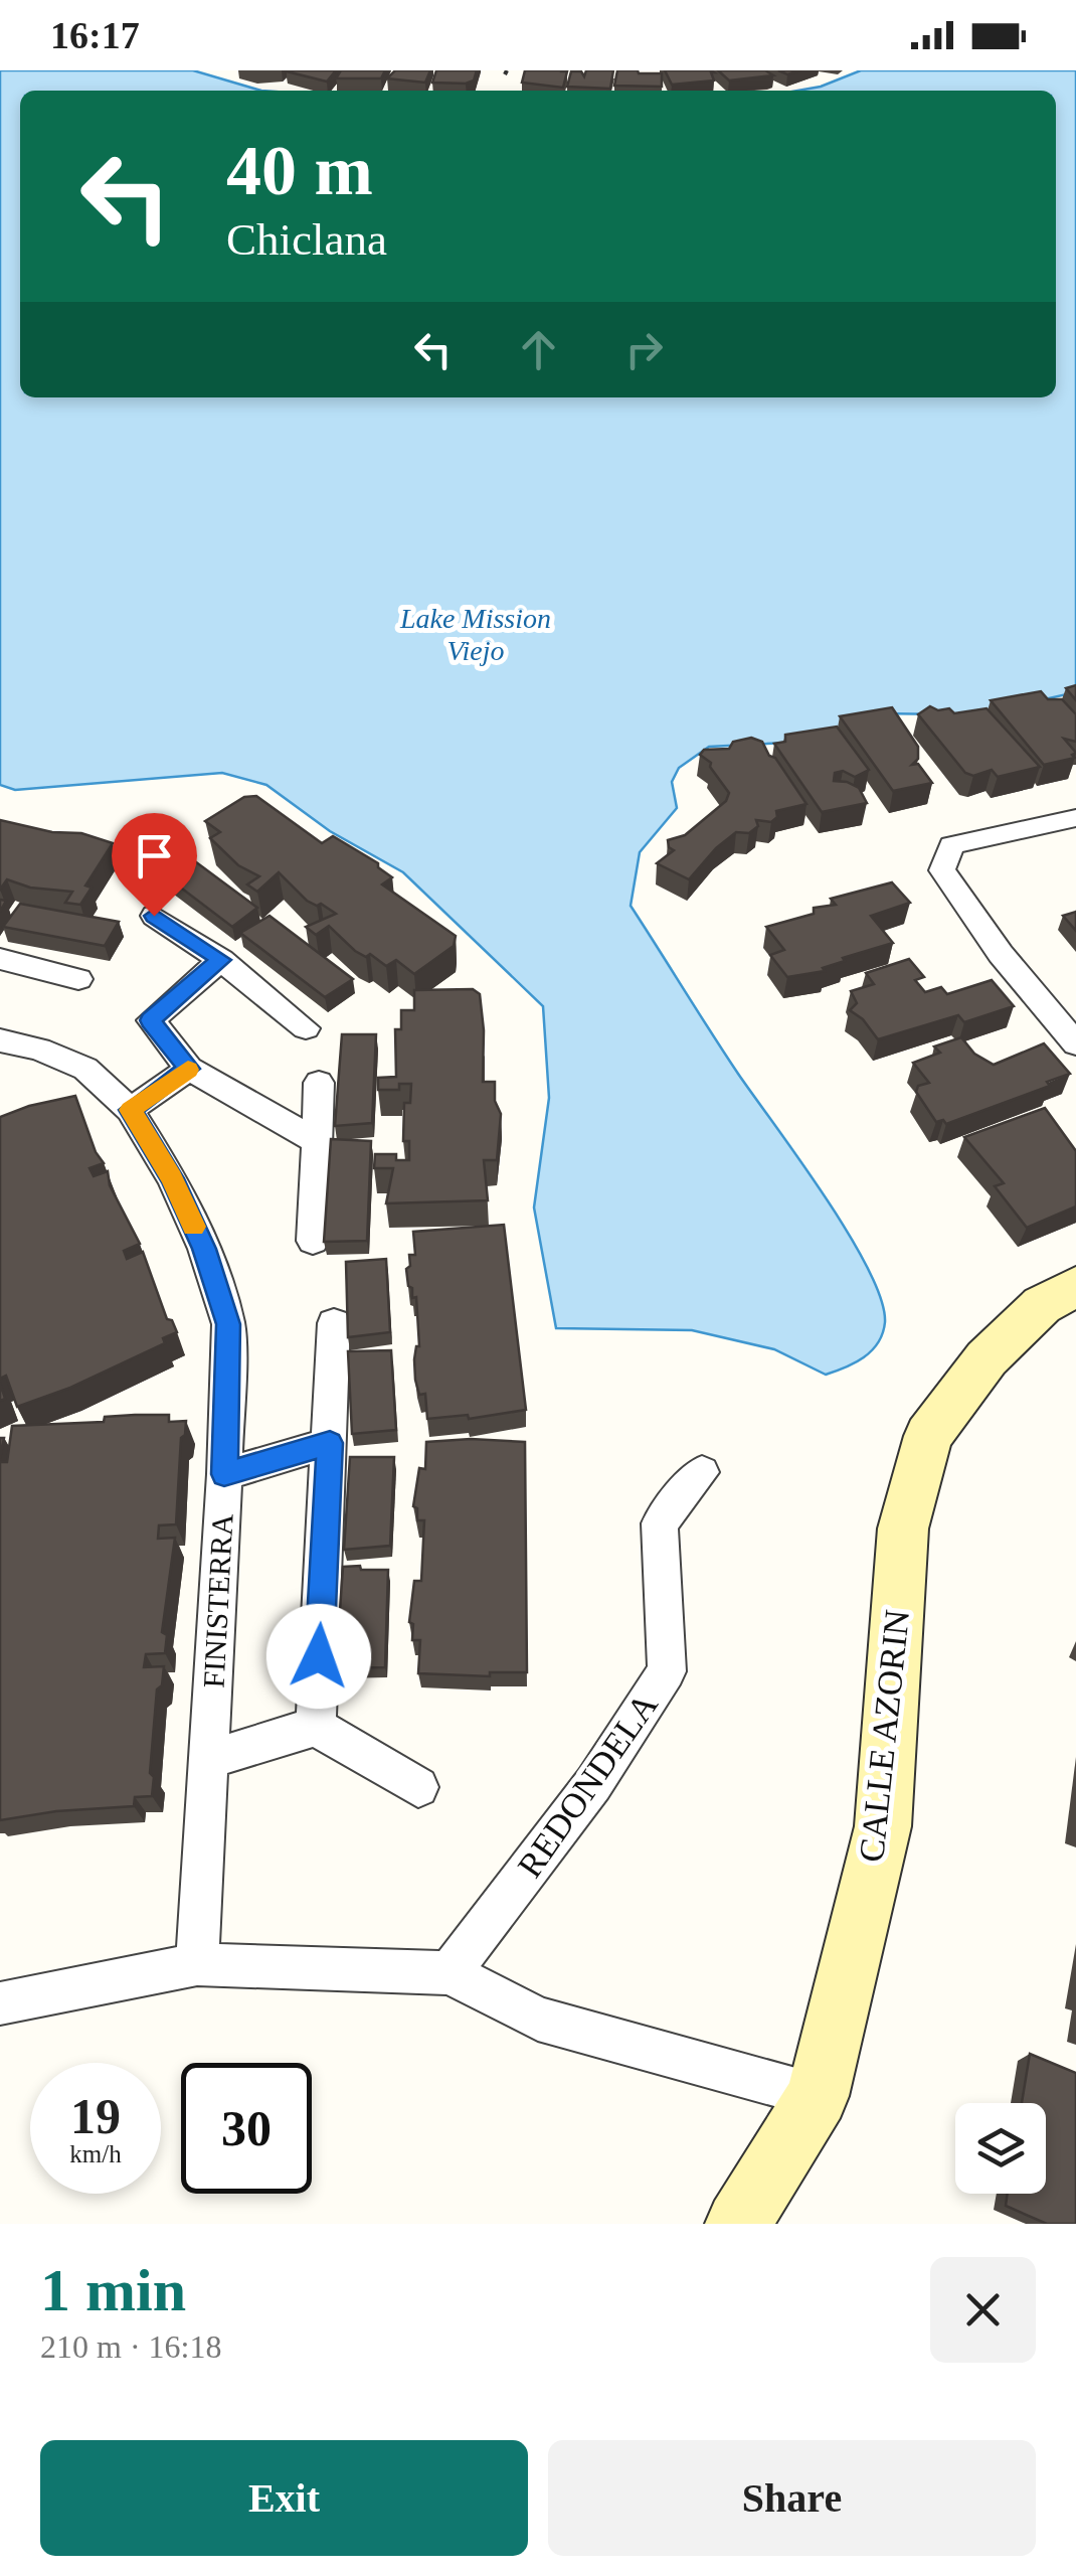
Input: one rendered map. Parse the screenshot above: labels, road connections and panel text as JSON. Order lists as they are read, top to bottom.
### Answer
{
  "streets": {
    "street": ["FINISTERRA", "CALLE AZORIN", "REDONDELA"]
  },
  "water": ["Lake Mission Viejo"],
  "page": {
    "status": "16:17",
    "turn": ["40 m", "Chiclana"],
    "speed": "19 km/h",
    "limit": "30",
    "heading": ["1 min", "210 m · 16:18"],
    "buttons": ["Exit", "Share"]
  }
}
